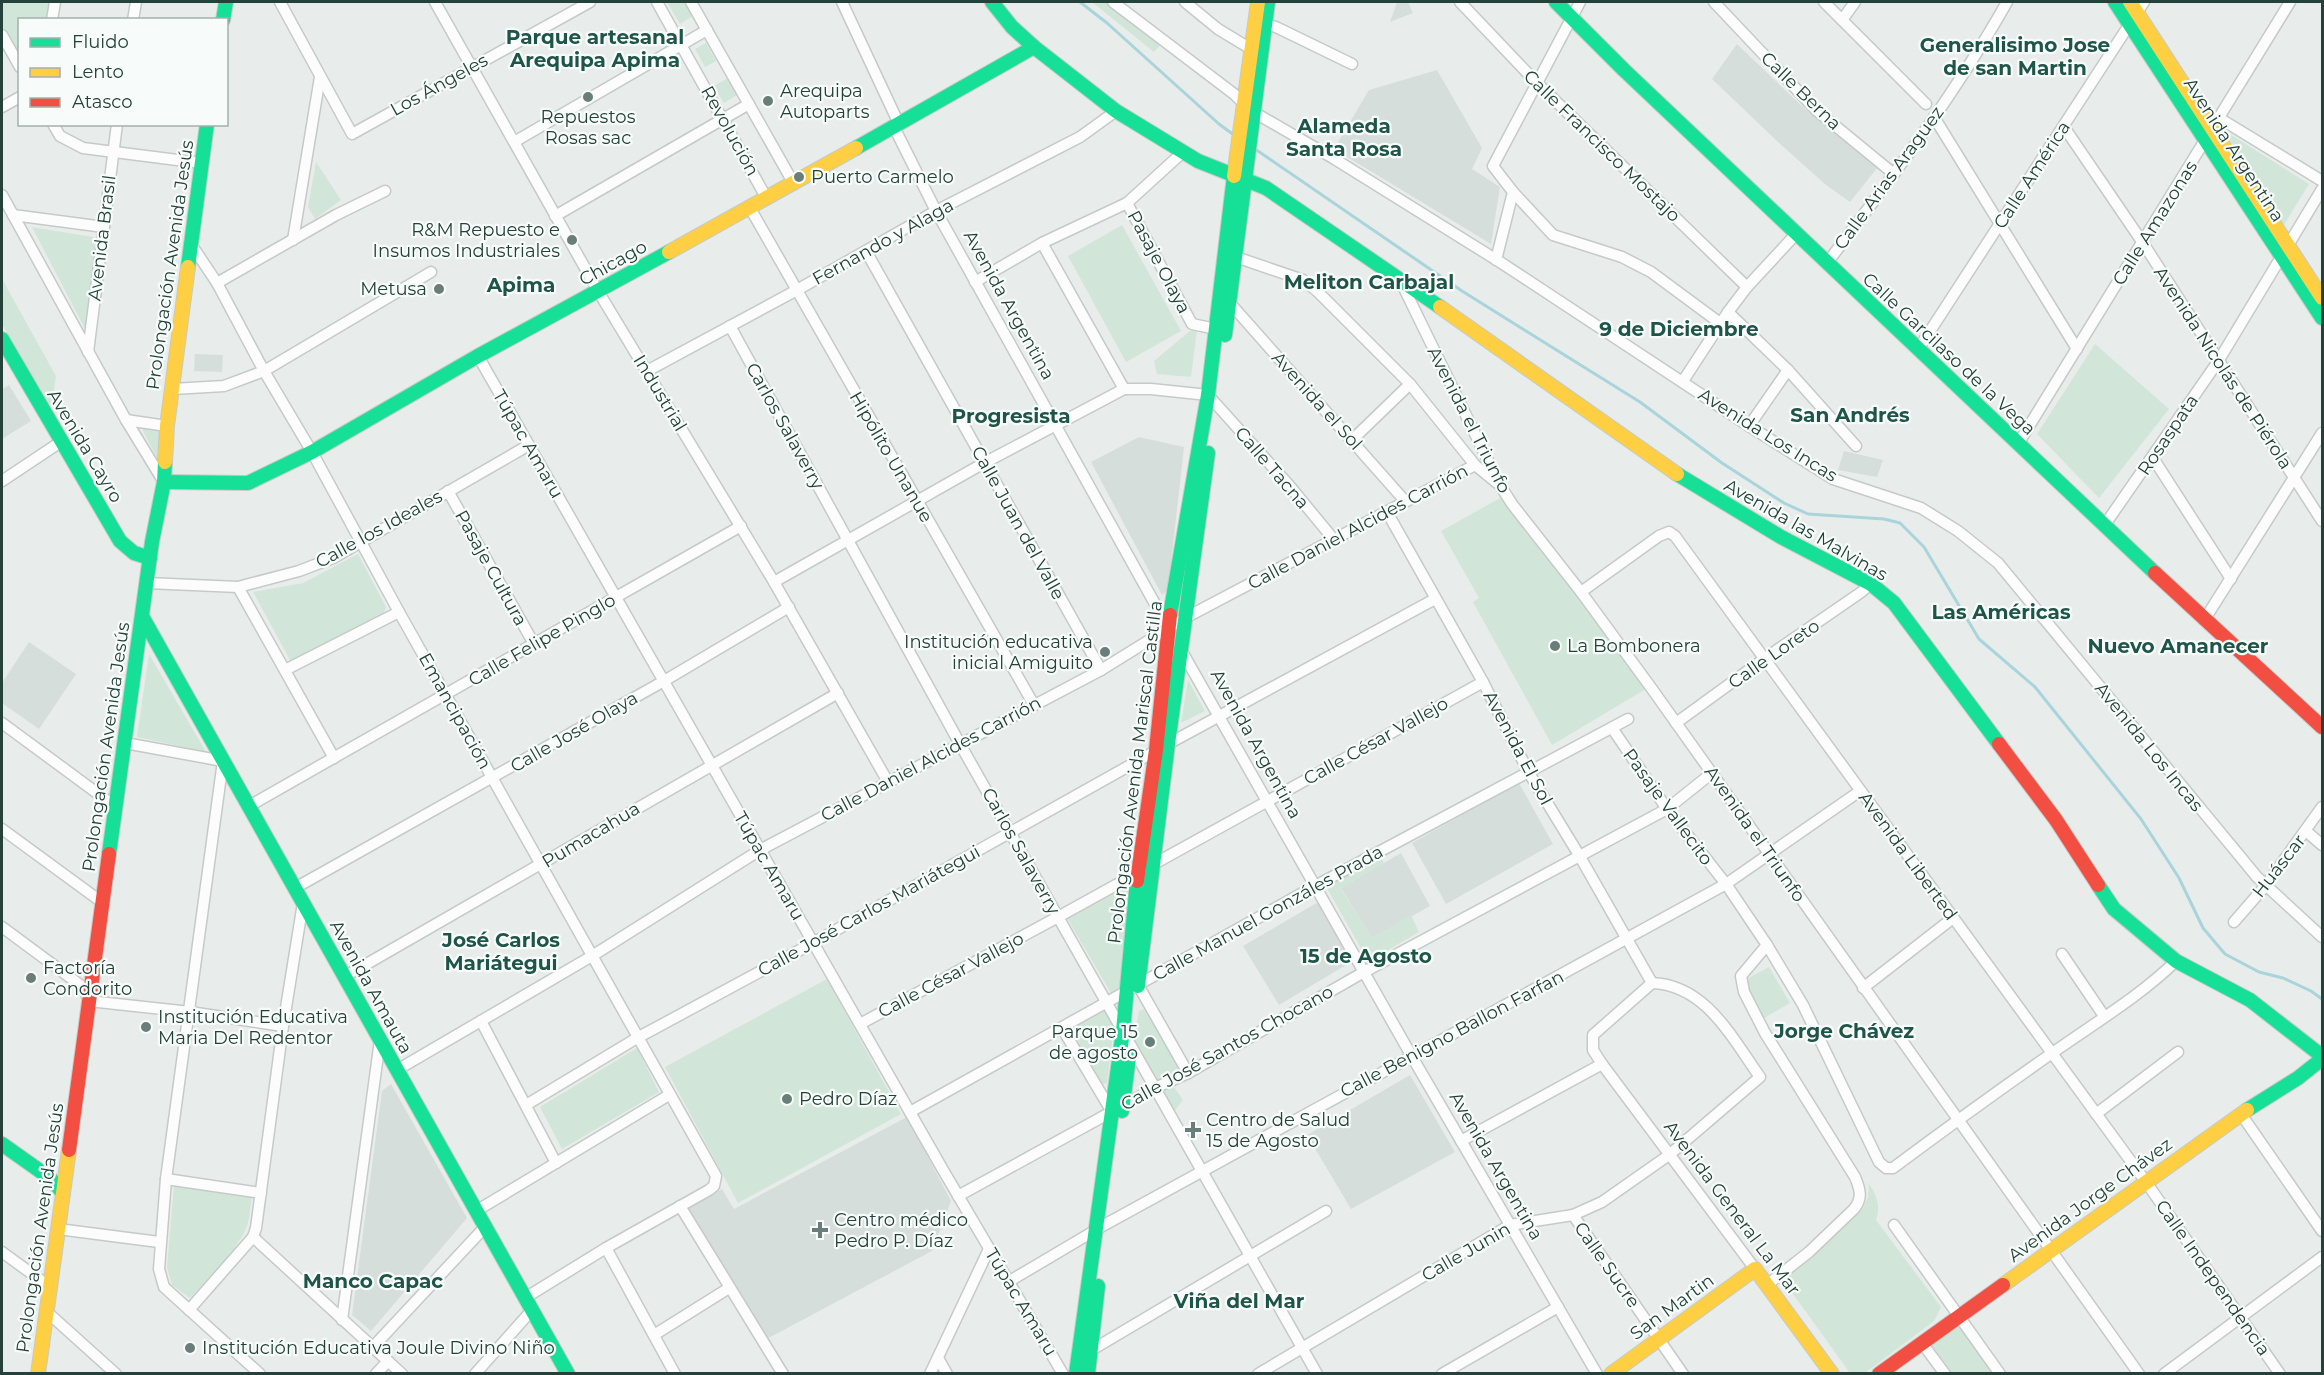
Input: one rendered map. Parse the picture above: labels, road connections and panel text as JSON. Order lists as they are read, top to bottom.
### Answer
{
  "streets": {
    "street": [
      "Los Ángeles",
      "Calle Berna",
      "Revolución",
      "Calle Francisco Mostajo",
      "Avenida Argentina",
      "Calle América",
      "Calle Arias Araguez",
      "Calle Amazonas",
      "Avenida Brasil",
      "Fernando y Alaga",
      "Pasaje Olaya",
      "Chicago",
      "Prolongación Avenida Jesús",
      "Calle Garcilaso de la Vega",
      "Avenida Nicolás de Piérola",
      "Industrial",
      "Avenida el Sol",
      "Avenida el Triunfo",
      "Carlos Salaverry",
      "Avenida Los Incas",
      "Rosaspata",
      "Túpac Amaru",
      "Avenida Cayro",
      "Hipólito Unanue",
      "Calle Tacna",
      "Calle Juan del Valle",
      "Calle Daniel Alcides Carrión",
      "Calle los Ideales",
      "Avenida las Malvinas",
      "Pasaje Cultura",
      "Calle Felipe Pinglo",
      "Calle Loreto",
      "Emancipación",
      "Calle José Olaya",
      "Calle César Vallejo",
      "Avenida El Sol",
      "Prolongación Avenida Mariscal Castilla",
      "Pasaje Vallecito",
      "Pumacahua",
      "Avenida Liberted",
      "Huáscar",
      "Calle José Carlos Mariátegui",
      "Calle Manuel Gonzáles Prada",
      "Avenida Amauta",
      "Calle Benigno Ballon Farfan",
      "Calle José Santos Chocano",
      "Avenida Jorge Chávez",
      "Avenida General La Mar",
      "Calle Junin",
      "Calle Sucre",
      "Calle Independencia",
      "San Martin"
    ]
  },
  "crossings": [
    ["Los Ángeles", "Industrial"],
    ["Calle Berna", "Calle Arias Araguez"],
    ["Revolución", "Chicago"],
    ["Avenida Argentina", "Calle América"],
    ["Avenida Argentina", "Calle Amazonas"],
    ["Avenida Argentina", "Fernando y Alaga"],
    ["Avenida Argentina", "Chicago"],
    ["Avenida Argentina", "Rosaspata"],
    ["Avenida Argentina", "Calle Daniel Alcides Carrión"],
    ["Avenida Argentina", "Calle César Vallejo"],
    ["Avenida Argentina", "Prolongación Avenida Mariscal Castilla"],
    ["Avenida Argentina", "Calle José Carlos Mariátegui"],
    ["Avenida Argentina", "Calle Manuel Gonzáles Prada"],
    ["Avenida Argentina", "Calle Benigno Ballon Farfan"],
    ["Avenida Argentina", "Calle José Santos Chocano"],
    ["Avenida Argentina", "Calle Junin"],
    ["Calle América", "Calle Garcilaso de la Vega"],
    ["Calle América", "Avenida Nicolás de Piérola"],
    ["Calle Arias Araguez", "Calle Garcilaso de la Vega"],
    ["Calle Amazonas", "Calle Garcilaso de la Vega"],
    ["Calle Amazonas", "Avenida Nicolás de Piérola"],
    ["Fernando y Alaga", "Industrial"],
    ["Fernando y Alaga", "Carlos Salaverry"],
    ["Fernando y Alaga", "Hipólito Unanue"],
    ["Fernando y Alaga", "Calle Juan del Valle"],
    ["Fernando y Alaga", "Avenida las Malvinas"],
    ["Pasaje Olaya", "Prolongación Avenida Mariscal Castilla"],
    ["Chicago", "Prolongación Avenida Jesús"],
    ["Chicago", "Industrial"],
    ["Chicago", "Túpac Amaru"],
    ["Chicago", "Hipólito Unanue"],
    ["Chicago", "Avenida las Malvinas"],
    ["Chicago", "Emancipación"],
    ["Prolongación Avenida Jesús", "Avenida Cayro"],
    ["Prolongación Avenida Jesús", "Calle los Ideales"],
    ["Prolongación Avenida Jesús", "Emancipación"],
    ["Prolongación Avenida Jesús", "Avenida Amauta"],
    ["Calle Garcilaso de la Vega", "Rosaspata"],
    ["Avenida Nicolás de Piérola", "Rosaspata"],
    ["Industrial", "Calle Daniel Alcides Carrión"],
    ["Industrial", "Calle Felipe Pinglo"],
    ["Industrial", "Calle José Olaya"],
    ["Industrial", "Pumacahua"],
    ["Avenida el Sol", "Calle Daniel Alcides Carrión"],
    ["Avenida el Sol", "Prolongación Avenida Mariscal Castilla"],
    ["Avenida el Triunfo", "Avenida las Malvinas"],
    ["Avenida el Triunfo", "Calle Loreto"],
    ["Avenida el Triunfo", "Avenida Liberted"],
    ["Avenida el Triunfo", "Calle Benigno Ballon Farfan"],
    ["Avenida el Triunfo", "Calle José Santos Chocano"],
    ["Avenida el Triunfo", "Avenida Jorge Chávez"],
    ["Carlos Salaverry", "Calle Daniel Alcides Carrión"],
    ["Carlos Salaverry", "Calle César Vallejo"],
    ["Carlos Salaverry", "Prolongación Avenida Mariscal Castilla"],
    ["Carlos Salaverry", "Calle José Carlos Mariátegui"],
    ["Carlos Salaverry", "Calle Manuel Gonzáles Prada"],
    ["Carlos Salaverry", "Calle Benigno Ballon Farfan"],
    ["Carlos Salaverry", "Calle José Santos Chocano"],
    ["Carlos Salaverry", "Calle Junin"],
    ["Avenida Los Incas", "Prolongación Avenida Mariscal Castilla"],
    ["Avenida Los Incas", "Huáscar"],
    ["Túpac Amaru", "Calle Daniel Alcides Carrión"],
    ["Túpac Amaru", "Calle los Ideales"],
    ["Túpac Amaru", "Calle Felipe Pinglo"],
    ["Túpac Amaru", "Calle José Olaya"],
    ["Túpac Amaru", "Calle César Vallejo"],
    ["Túpac Amaru", "Pumacahua"],
    ["Túpac Amaru", "Calle José Carlos Mariátegui"],
    ["Túpac Amaru", "Calle Manuel Gonzáles Prada"],
    ["Túpac Amaru", "Calle Benigno Ballon Farfan"],
    ["Túpac Amaru", "Calle José Santos Chocano"],
    ["Hipólito Unanue", "Calle Daniel Alcides Carrión"],
    ["Calle Tacna", "Calle Daniel Alcides Carrión"],
    ["Calle Tacna", "Prolongación Avenida Mariscal Castilla"],
    ["Calle Juan del Valle", "Calle Daniel Alcides Carrión"],
    ["Calle Daniel Alcides Carrión", "Emancipación"],
    ["Calle Daniel Alcides Carrión", "Avenida El Sol"],
    ["Calle Daniel Alcides Carrión", "Prolongación Avenida Mariscal Castilla"],
    ["Calle Daniel Alcides Carrión", "Avenida Amauta"],
    ["Calle los Ideales", "Pasaje Cultura"],
    ["Calle los Ideales", "Emancipación"],
    ["Avenida las Malvinas", "Calle Loreto"],
    ["Avenida las Malvinas", "Prolongación Avenida Mariscal Castilla"],
    ["Avenida las Malvinas", "Avenida Jorge Chávez"],
    ["Pasaje Cultura", "Calle Felipe Pinglo"],
    ["Calle Felipe Pinglo", "Emancipación"],
    ["Calle Felipe Pinglo", "Avenida Amauta"],
    ["Calle Loreto", "Avenida Liberted"],
    ["Emancipación", "Calle José Olaya"],
    ["Emancipación", "Pumacahua"],
    ["Emancipación", "Calle José Carlos Mariátegui"],
    ["Calle José Olaya", "Avenida Amauta"],
    ["Calle César Vallejo", "Avenida El Sol"],
    ["Calle César Vallejo", "Prolongación Avenida Mariscal Castilla"],
    ["Avenida El Sol", "Calle José Carlos Mariátegui"],
    ["Avenida El Sol", "Calle Manuel Gonzáles Prada"],
    ["Avenida El Sol", "Calle Benigno Ballon Farfan"],
    ["Avenida El Sol", "Calle José Santos Chocano"],
    ["Avenida El Sol", "Avenida General La Mar"],
    ["Avenida El Sol", "Calle Junin"],
    ["Prolongación Avenida Mariscal Castilla", "Calle José Carlos Mariátegui"],
    ["Prolongación Avenida Mariscal Castilla", "Calle Manuel Gonzáles Prada"],
    ["Prolongación Avenida Mariscal Castilla", "Calle Benigno Ballon Farfan"],
    ["Prolongación Avenida Mariscal Castilla", "Calle José Santos Chocano"],
    ["Pasaje Vallecito", "Calle Manuel Gonzáles Prada"],
    ["Pasaje Vallecito", "Calle Benigno Ballon Farfan"],
    ["Pasaje Vallecito", "Calle José Santos Chocano"],
    ["Pumacahua", "Avenida Amauta"],
    ["Avenida Liberted", "Calle Benigno Ballon Farfan"],
    ["Avenida Liberted", "Avenida Jorge Chávez"],
    ["Avenida Liberted", "Calle Independencia"],
    ["Avenida Jorge Chávez", "Calle Independencia"],
    ["Avenida General La Mar", "Calle Junin"],
    ["Avenida General La Mar", "San Martin"],
    ["Calle Junin", "Calle Sucre"],
    ["Calle Sucre", "San Martin"]
  ],
  "districts": [
    "Parque artesanal Arequipa Apima",
    "Generalisimo Jose de san Martin",
    "Alameda Santa Rosa",
    "Meliton Carbajal",
    "Apima",
    "9 de Diciembre",
    "San Andrés",
    "Progresista",
    "Las Américas",
    "Nuevo Amanecer",
    "José Carlos Mariátegui",
    "15 de Agosto",
    "Jorge Chávez",
    "Manco Capac",
    "Viña del Mar"
  ],
  "places": {
    "other": [
      "Repuestos Rosas sac",
      "Arequipa Autoparts",
      "Puerto Carmelo",
      "R&M Repuesto e Insumos Industriales",
      "Metusa",
      "La Bombonera",
      "Institución educativa inicial Amiguito",
      "Factoría Condorito",
      "Institución Educativa Maria Del Redentor",
      "Parque 15 de agosto",
      "Pedro Díaz",
      "Institución Educativa Joule Divino Niño"
    ],
    "health": ["Centro de Salud 15 de Agosto", "Centro médico Pedro P. Díaz"]
  },
  "legend": ["Fluido", "Lento", "Atasco"]
}
